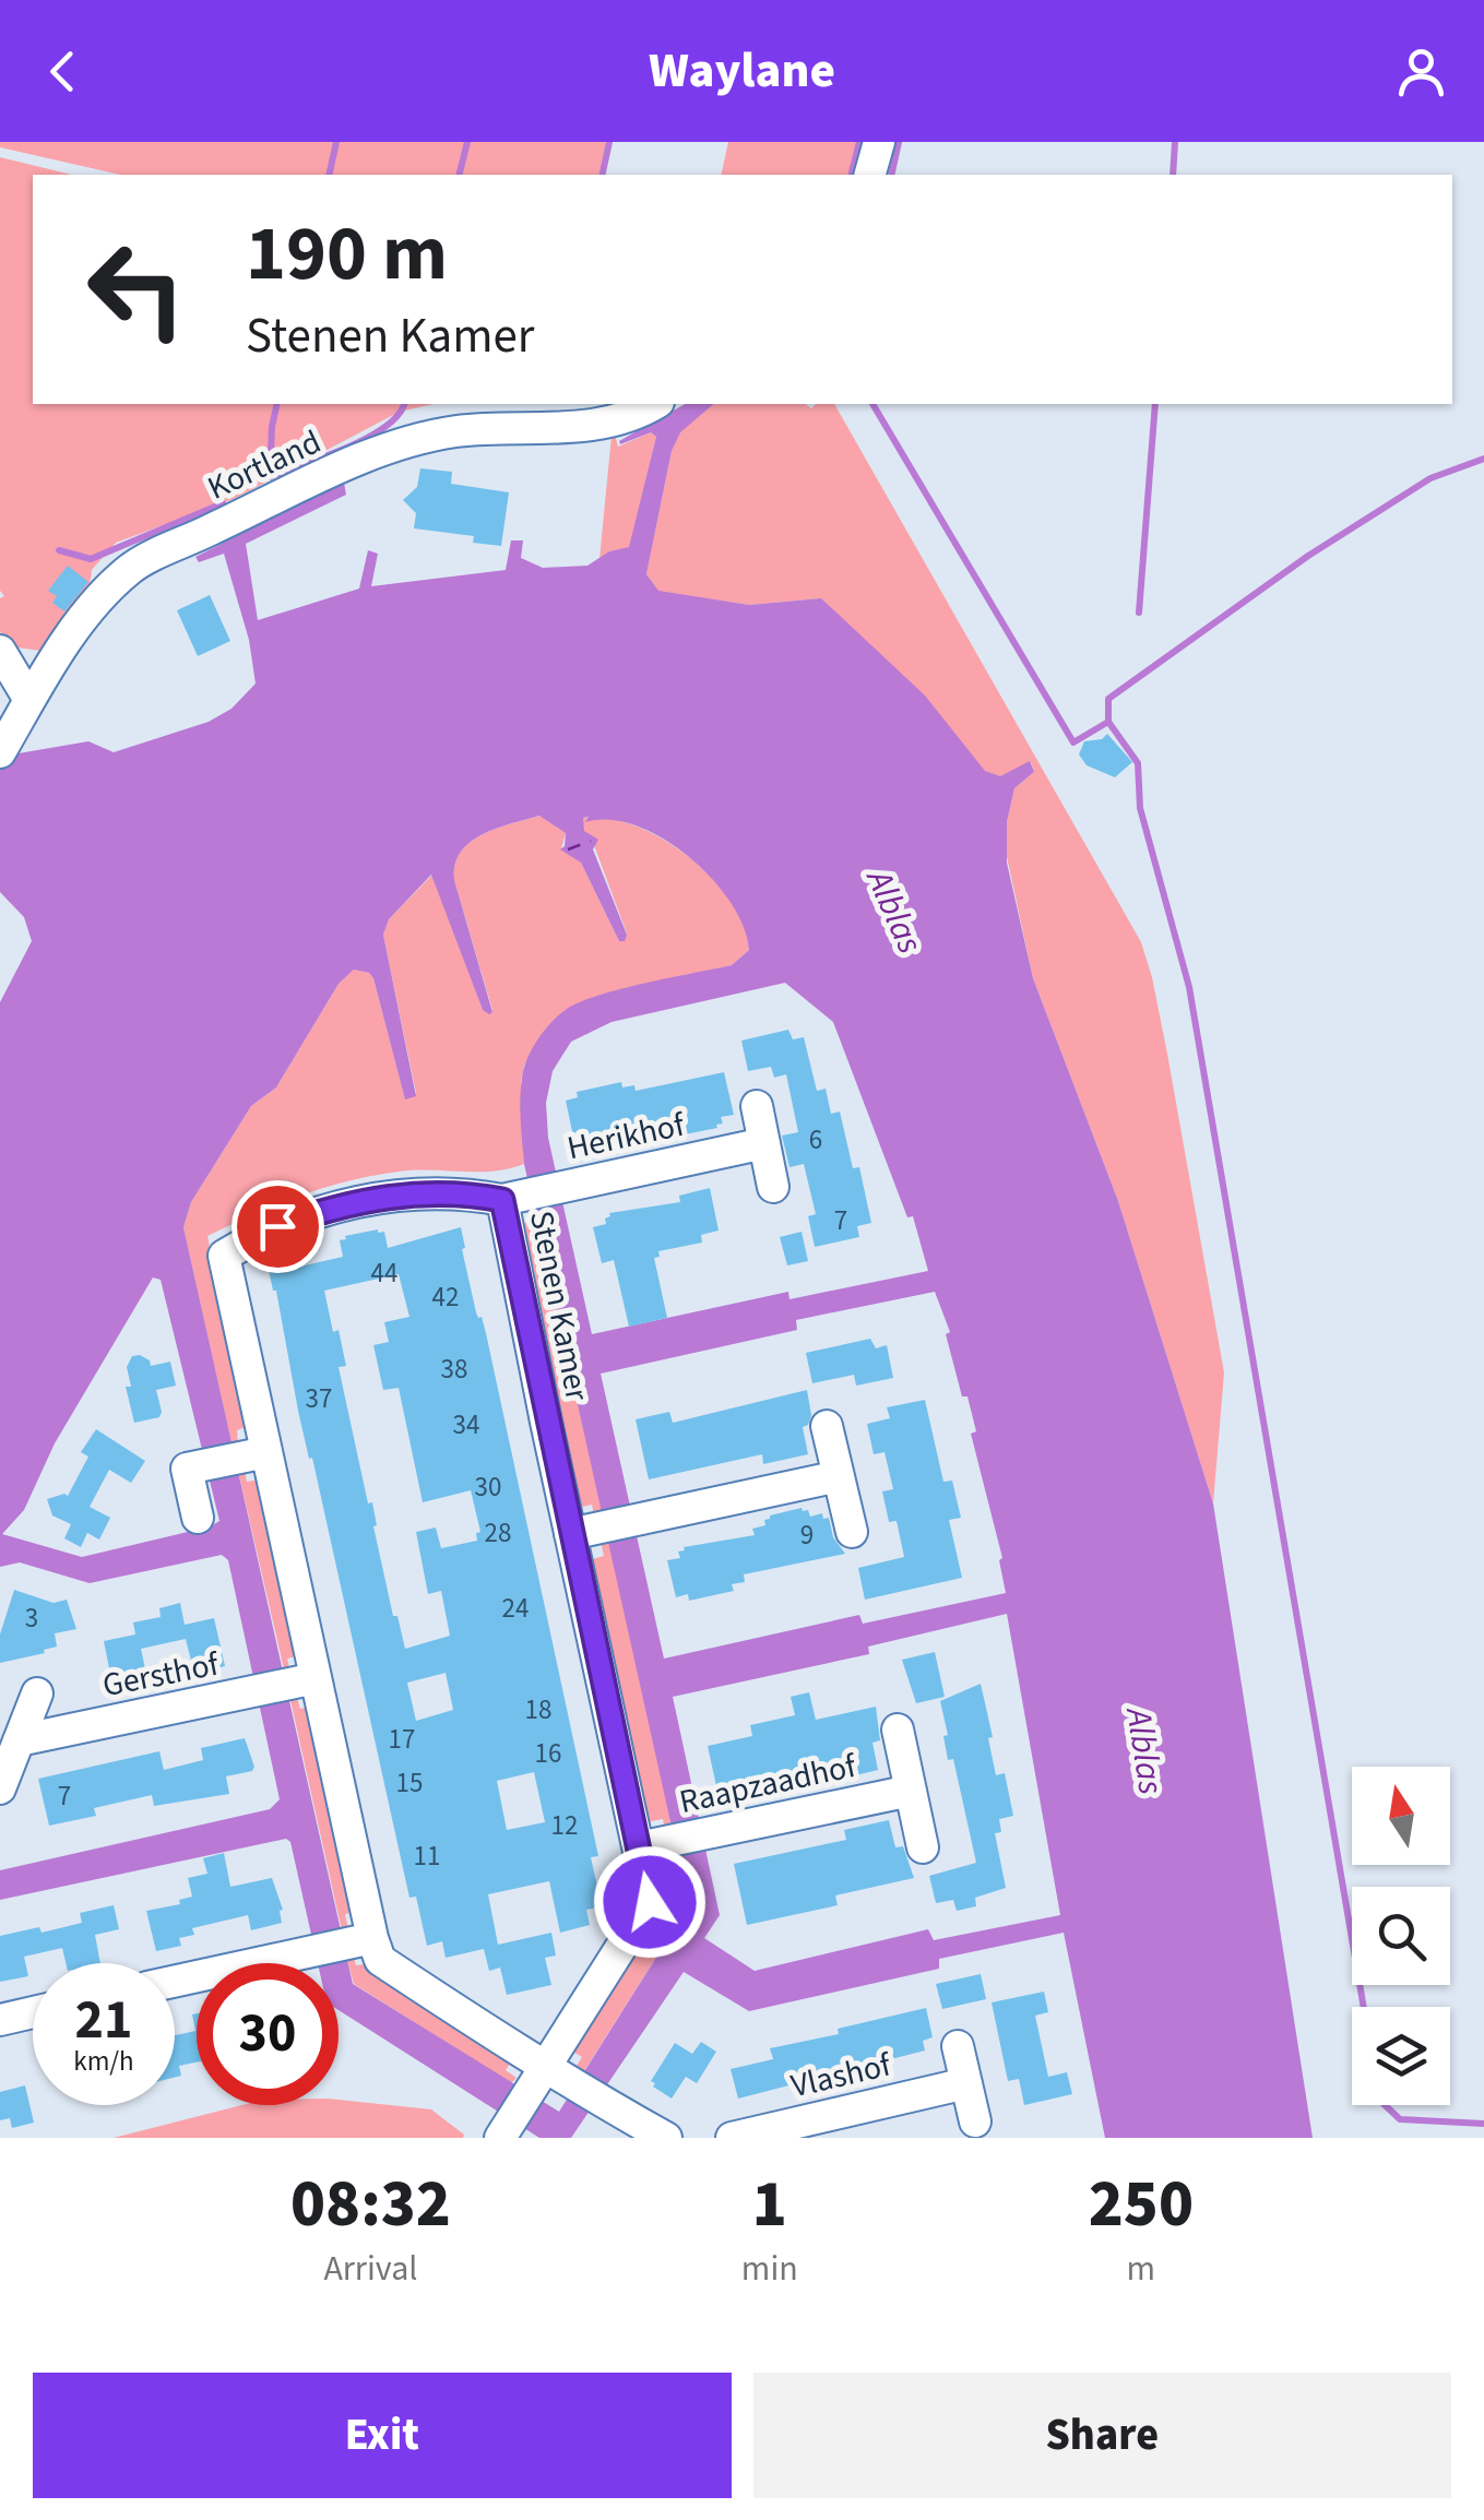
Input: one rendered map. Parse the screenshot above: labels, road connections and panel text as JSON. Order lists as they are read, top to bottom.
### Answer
{
  "streets": {
    "street": [
      "Kortland",
      "Herikhof",
      "Stenen Kamer",
      "Gersthof",
      "Raapzaadhof",
      "Vlashof"
    ]
  },
  "crossings": [
    ["Herikhof", "Stenen Kamer"],
    ["Stenen Kamer", "Gersthof"],
    ["Stenen Kamer", "Raapzaadhof"]
  ],
  "water": ["Alblas"],
  "house_numbers": [
    "6",
    "7",
    "44",
    "42",
    "38",
    "37",
    "34",
    "30",
    "28",
    "9",
    "24",
    "3",
    "18",
    "17",
    "16",
    "15",
    "7",
    "12",
    "11"
  ],
  "north": "top",
  "page": {
    "header": "Waylane",
    "turn": ["190 m", "Stenen Kamer"],
    "speed": "21 km/h",
    "limit": "30",
    "eta": [
      "08:32",
      "Arrival",
      "1",
      "min",
      "250",
      "m"
    ],
    "buttons": ["Exit", "Share"]
  }
}
